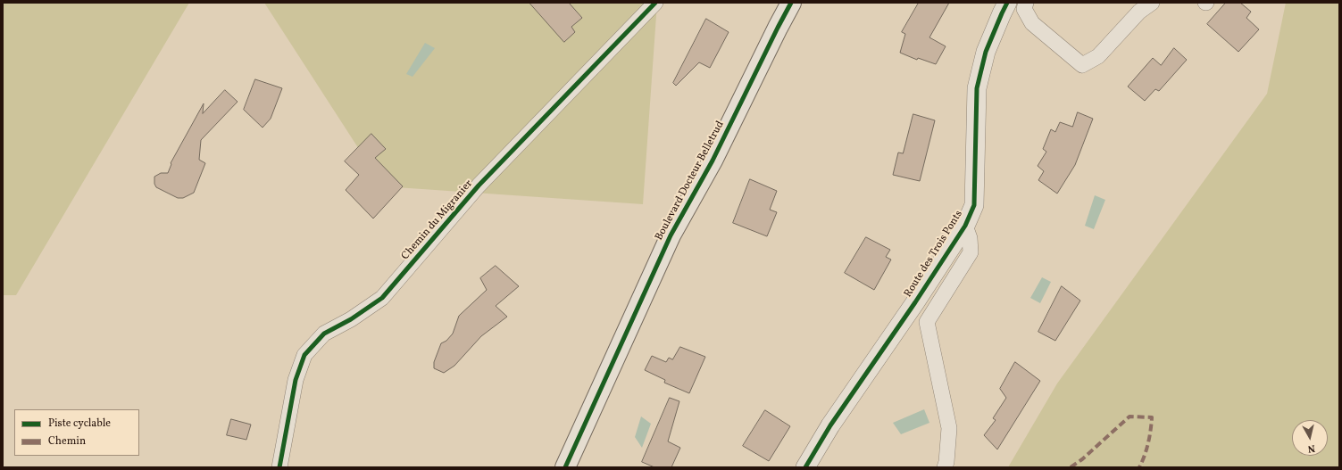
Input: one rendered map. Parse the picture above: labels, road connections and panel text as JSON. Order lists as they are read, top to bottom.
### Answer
{
  "streets": {
    "main road": ["Boulevard Docteur Belletrud"],
    "street": ["Chemin du Migranier", "Route des Trois Ponts"]
  },
  "legend": ["Piste cyclable", "Chemin"],
  "north": "bottom"
}
